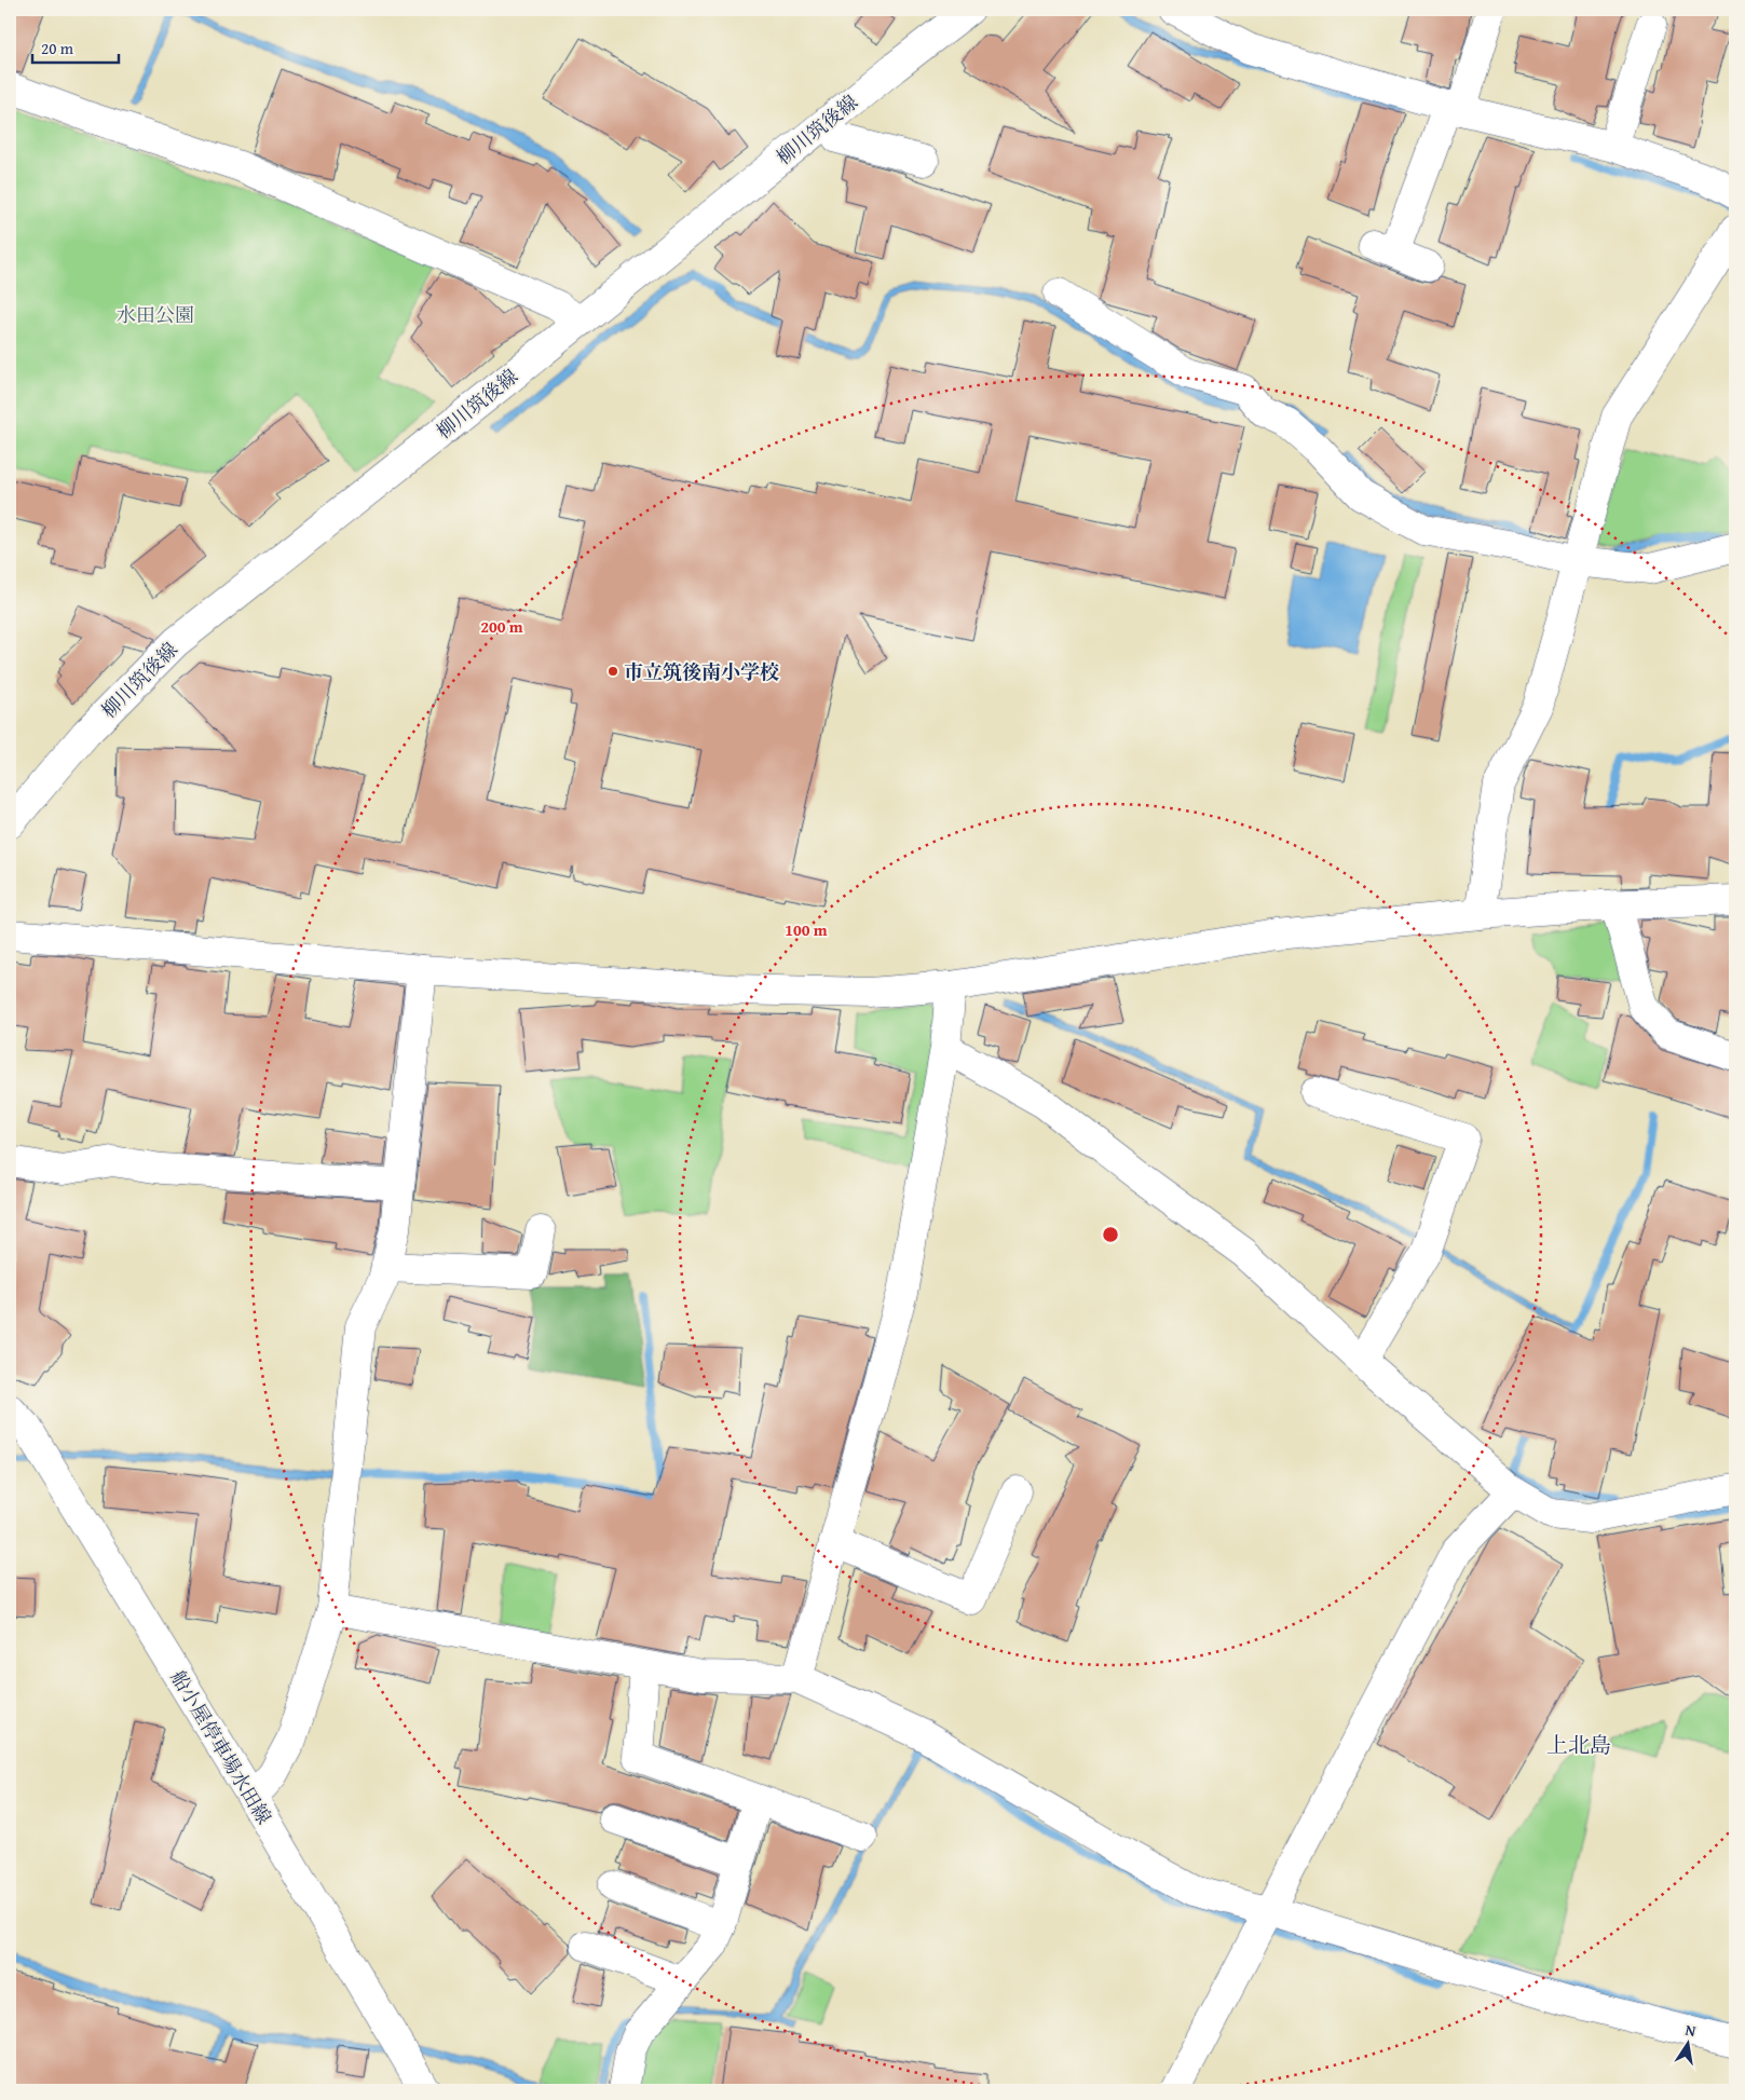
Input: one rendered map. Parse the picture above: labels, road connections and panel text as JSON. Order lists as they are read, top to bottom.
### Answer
{
  "streets": {
    "street": ["柳川筑後線", "船小屋停車場水田線"]
  },
  "districts": ["上北島"],
  "parks": ["水田公園"],
  "places": ["市立筑後南小学校"],
  "scale_bar": "20 m",
  "north": "top",
  "rings": ["200 m", "100 m"]
}
